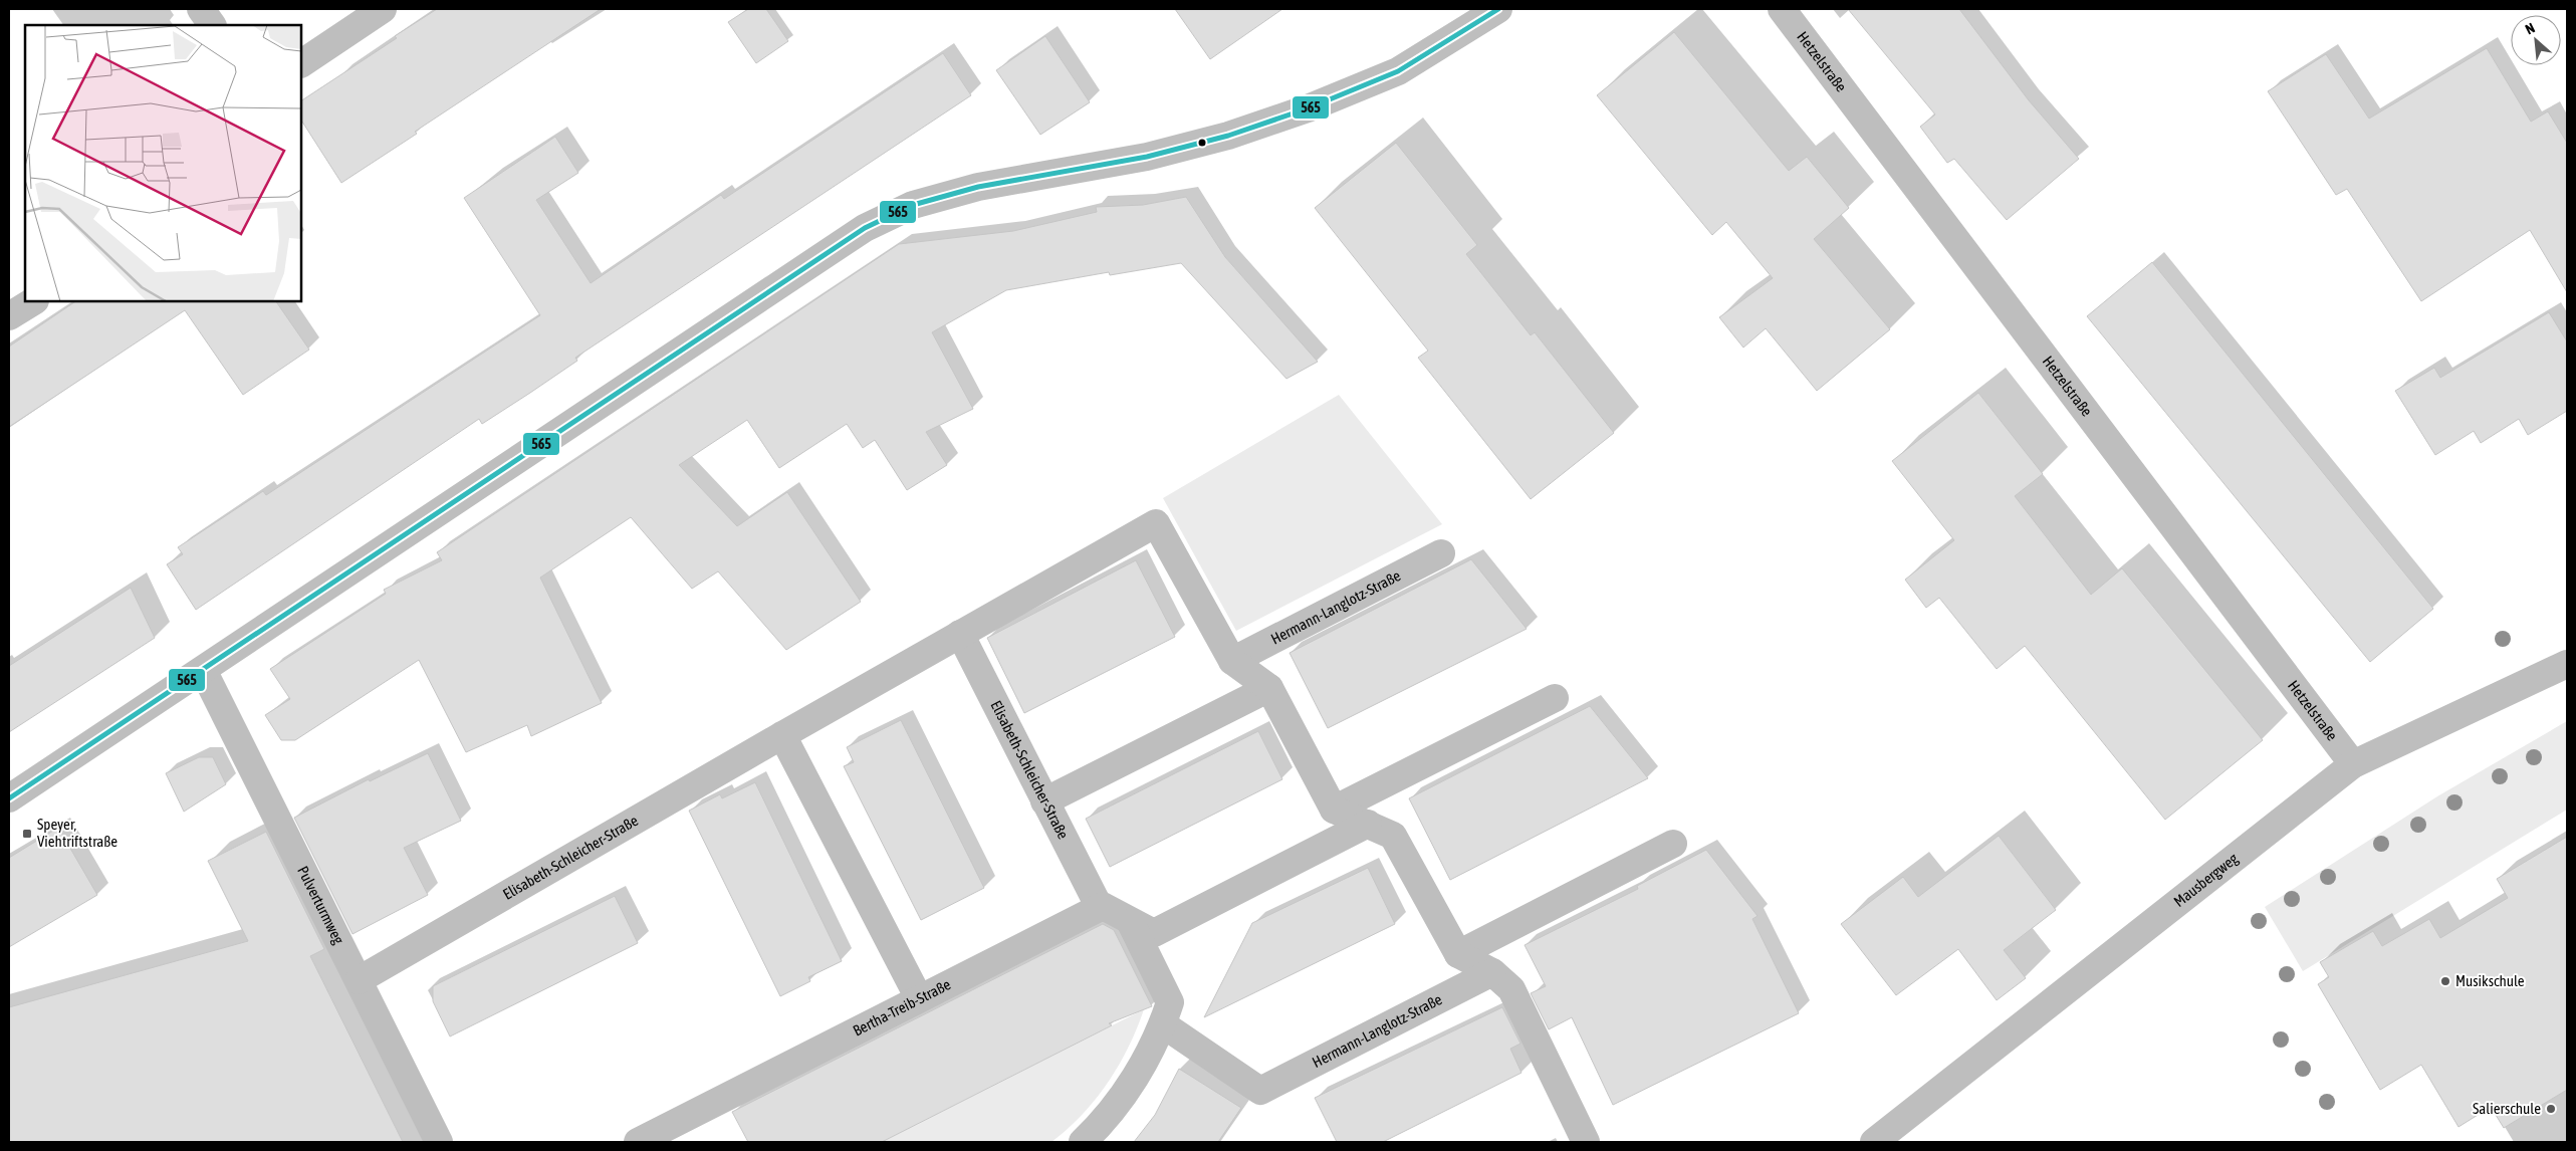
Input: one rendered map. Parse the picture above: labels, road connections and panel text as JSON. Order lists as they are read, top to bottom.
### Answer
{
  "streets": {
    "street": [
      "Hetzelstraße",
      "Hermann-Langlotz-Straße",
      "Elisabeth-Schleicher-Straße",
      "Mausbergweg",
      "Pulverturmweg",
      "Bertha-Treib-Straße"
    ]
  },
  "crossings": [
    ["Hetzelstraße", "Mausbergweg"],
    ["Hermann-Langlotz-Straße", "Elisabeth-Schleicher-Straße"],
    ["Elisabeth-Schleicher-Straße", "Pulverturmweg"],
    ["Elisabeth-Schleicher-Straße", "Bertha-Treib-Straße"]
  ],
  "places": {
    "transit": ["Speyer, Viehtriftstraße"],
    "other": ["Musikschule", "Salierschule"]
  },
  "lines": ["transit line 565"],
  "north": "top left"
}
